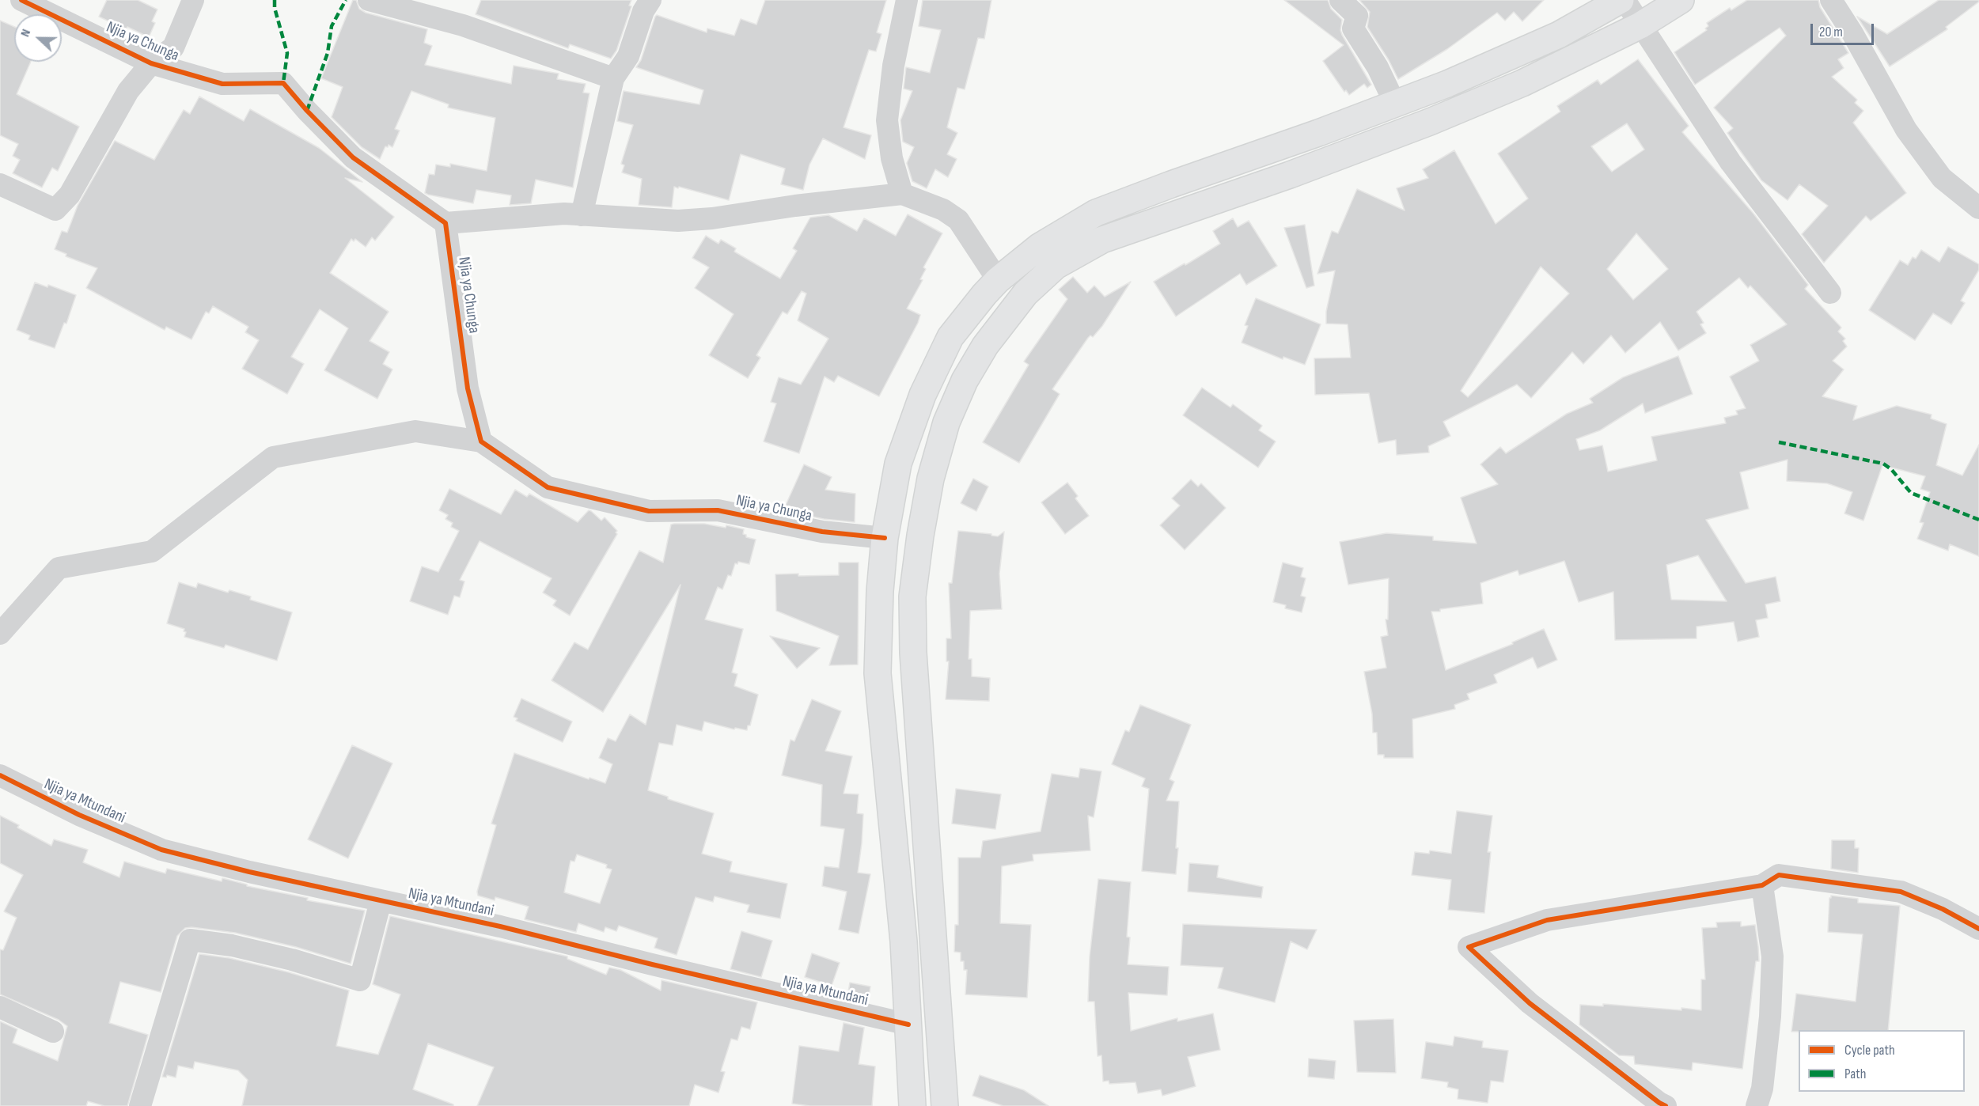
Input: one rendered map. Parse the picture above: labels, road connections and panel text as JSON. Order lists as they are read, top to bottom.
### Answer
{
  "streets": {
    "street": ["Njia ya Chunga", "Njia ya Mtundani"]
  },
  "legend": ["Cycle path", "Path"],
  "scale_bar": "20 m",
  "north": "left"
}
